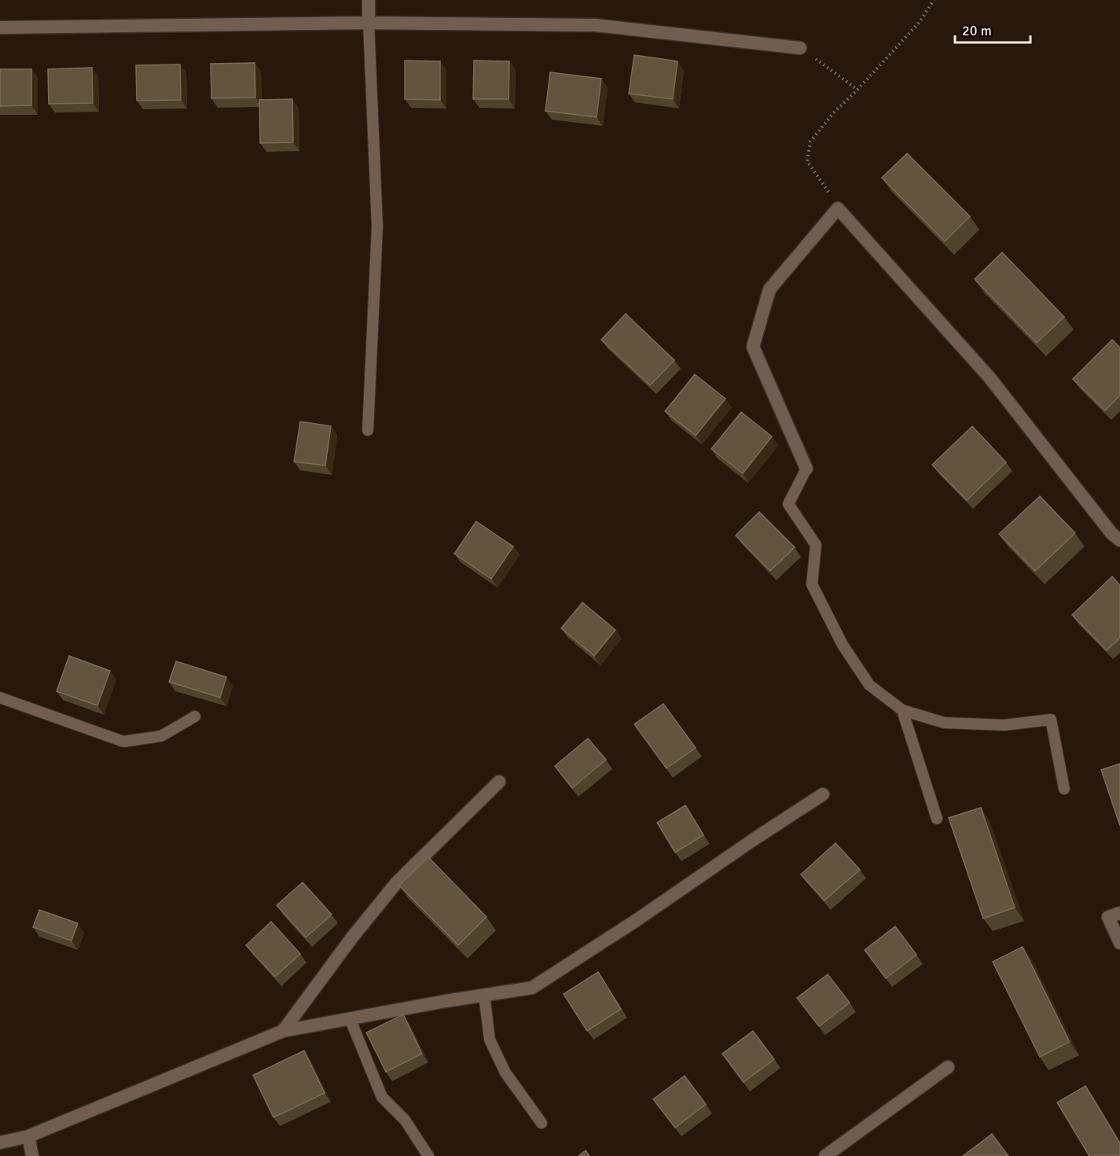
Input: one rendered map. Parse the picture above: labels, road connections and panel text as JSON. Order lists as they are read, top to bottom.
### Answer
{
  "scale_bar": "20 m"
}
